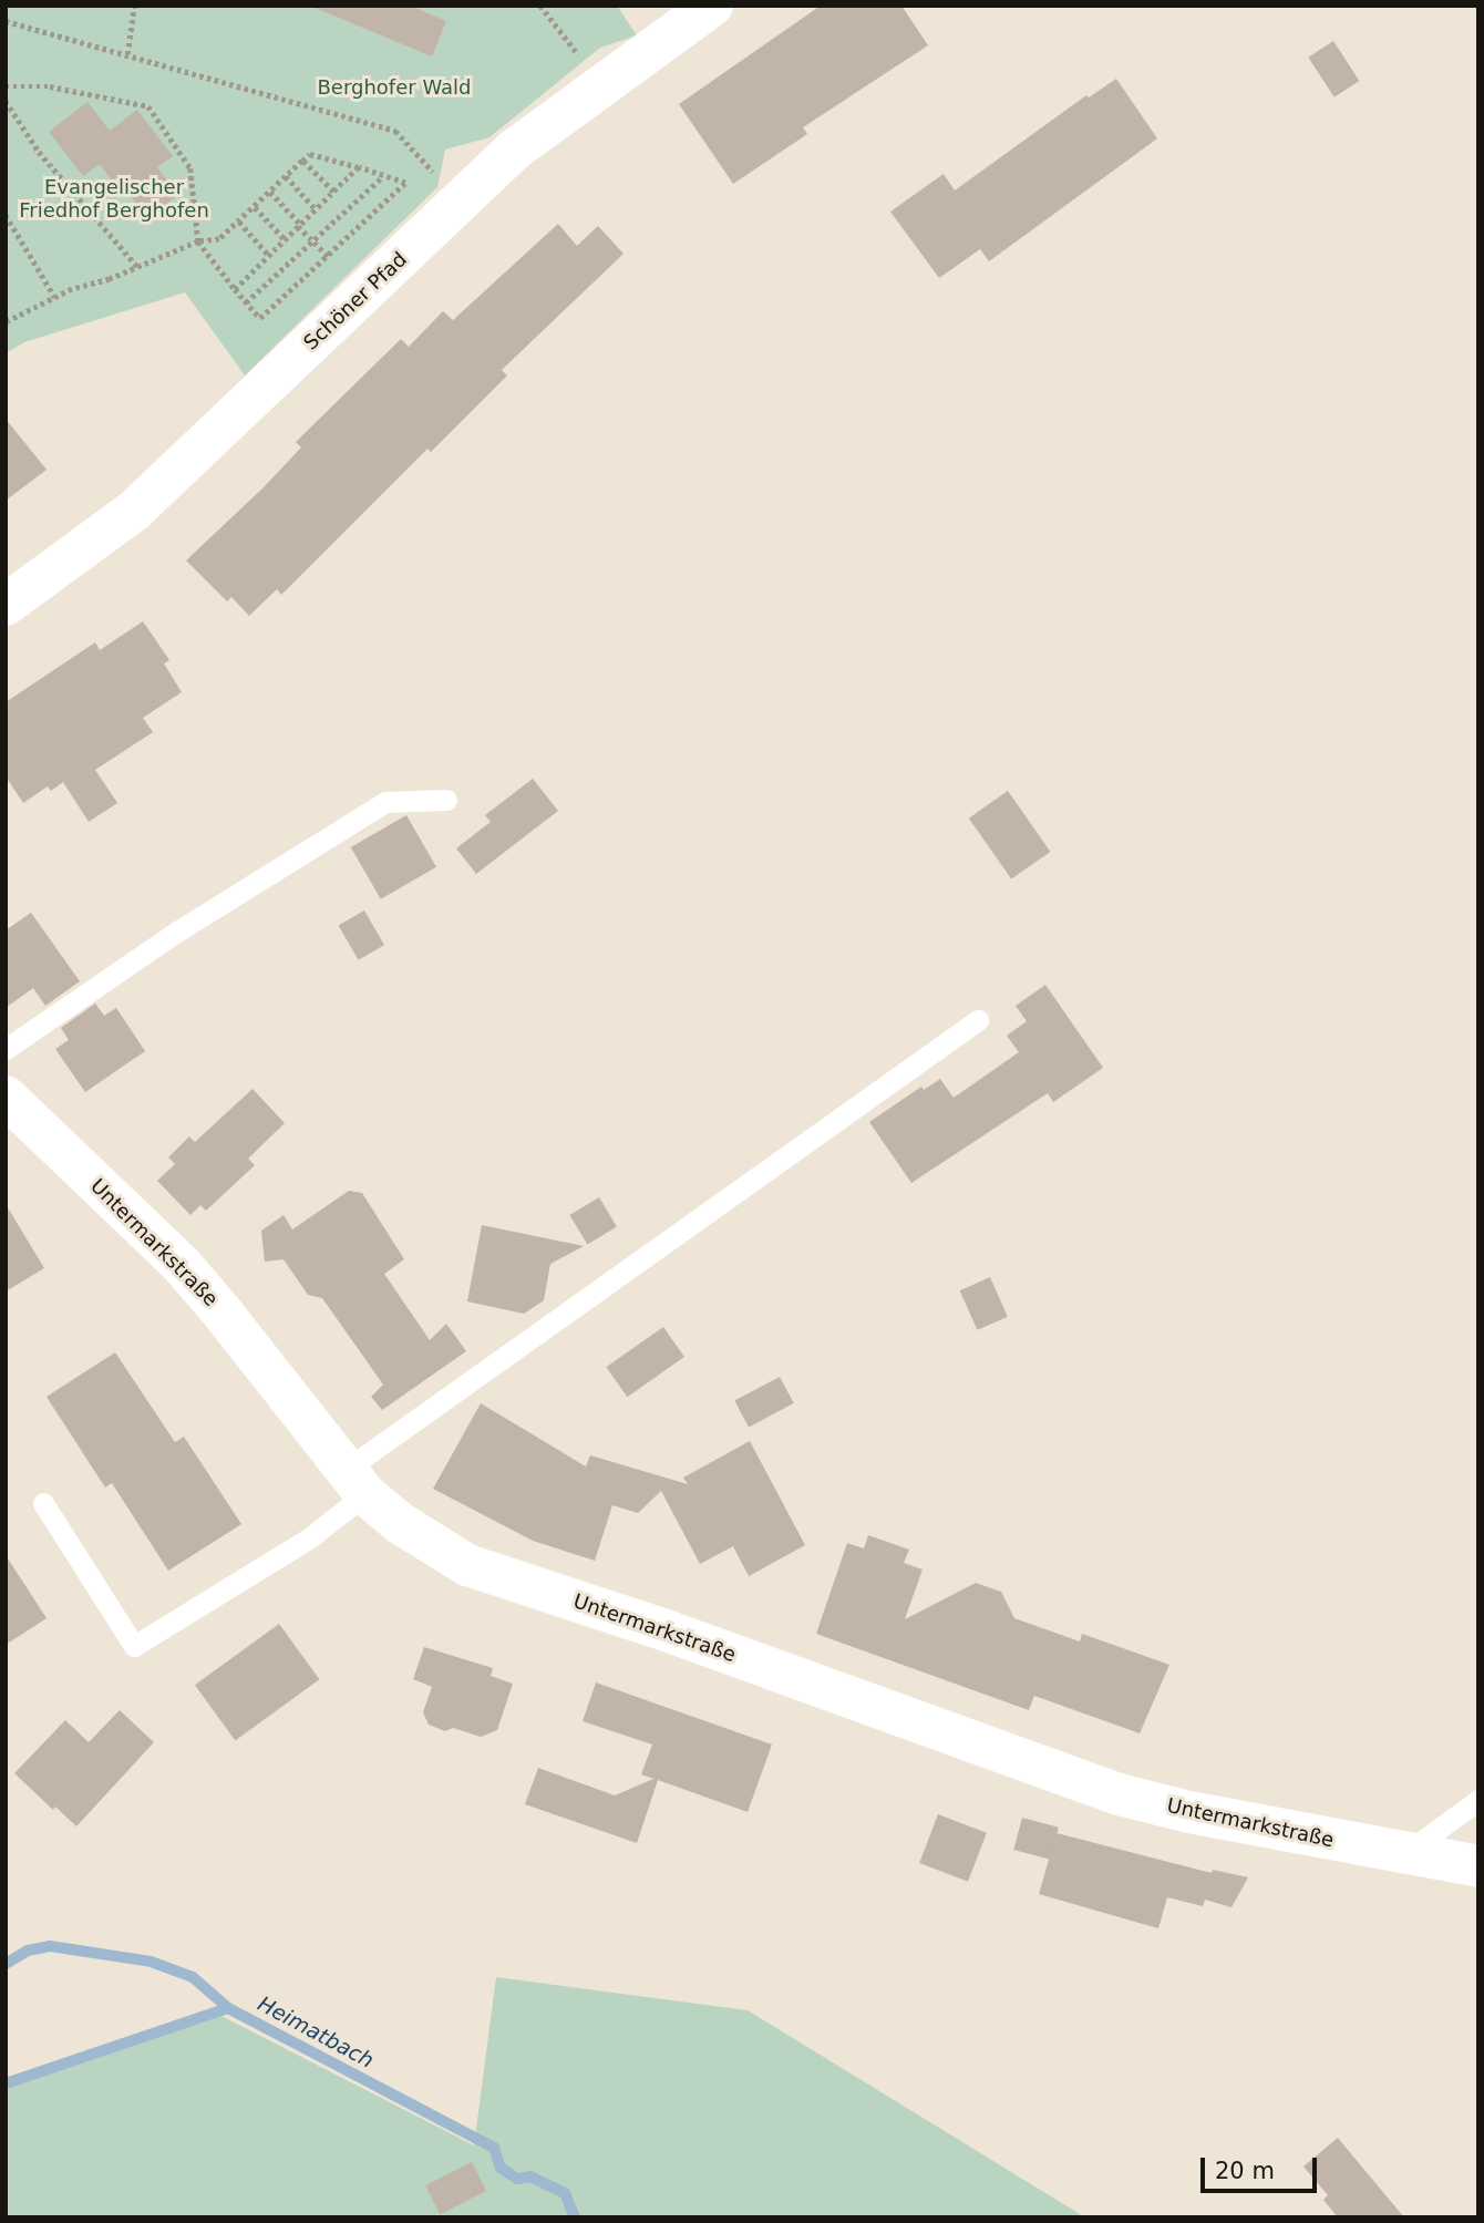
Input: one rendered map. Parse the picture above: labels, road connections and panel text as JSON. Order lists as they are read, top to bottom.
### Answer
{
  "streets": {
    "street": ["Schöner Pfad", "Untermarkstraße"]
  },
  "water": ["Heimatbach"],
  "parks": ["Berghofer Wald", "Evangelischer Friedhof Berghofen"],
  "scale_bar": "20 m"
}
